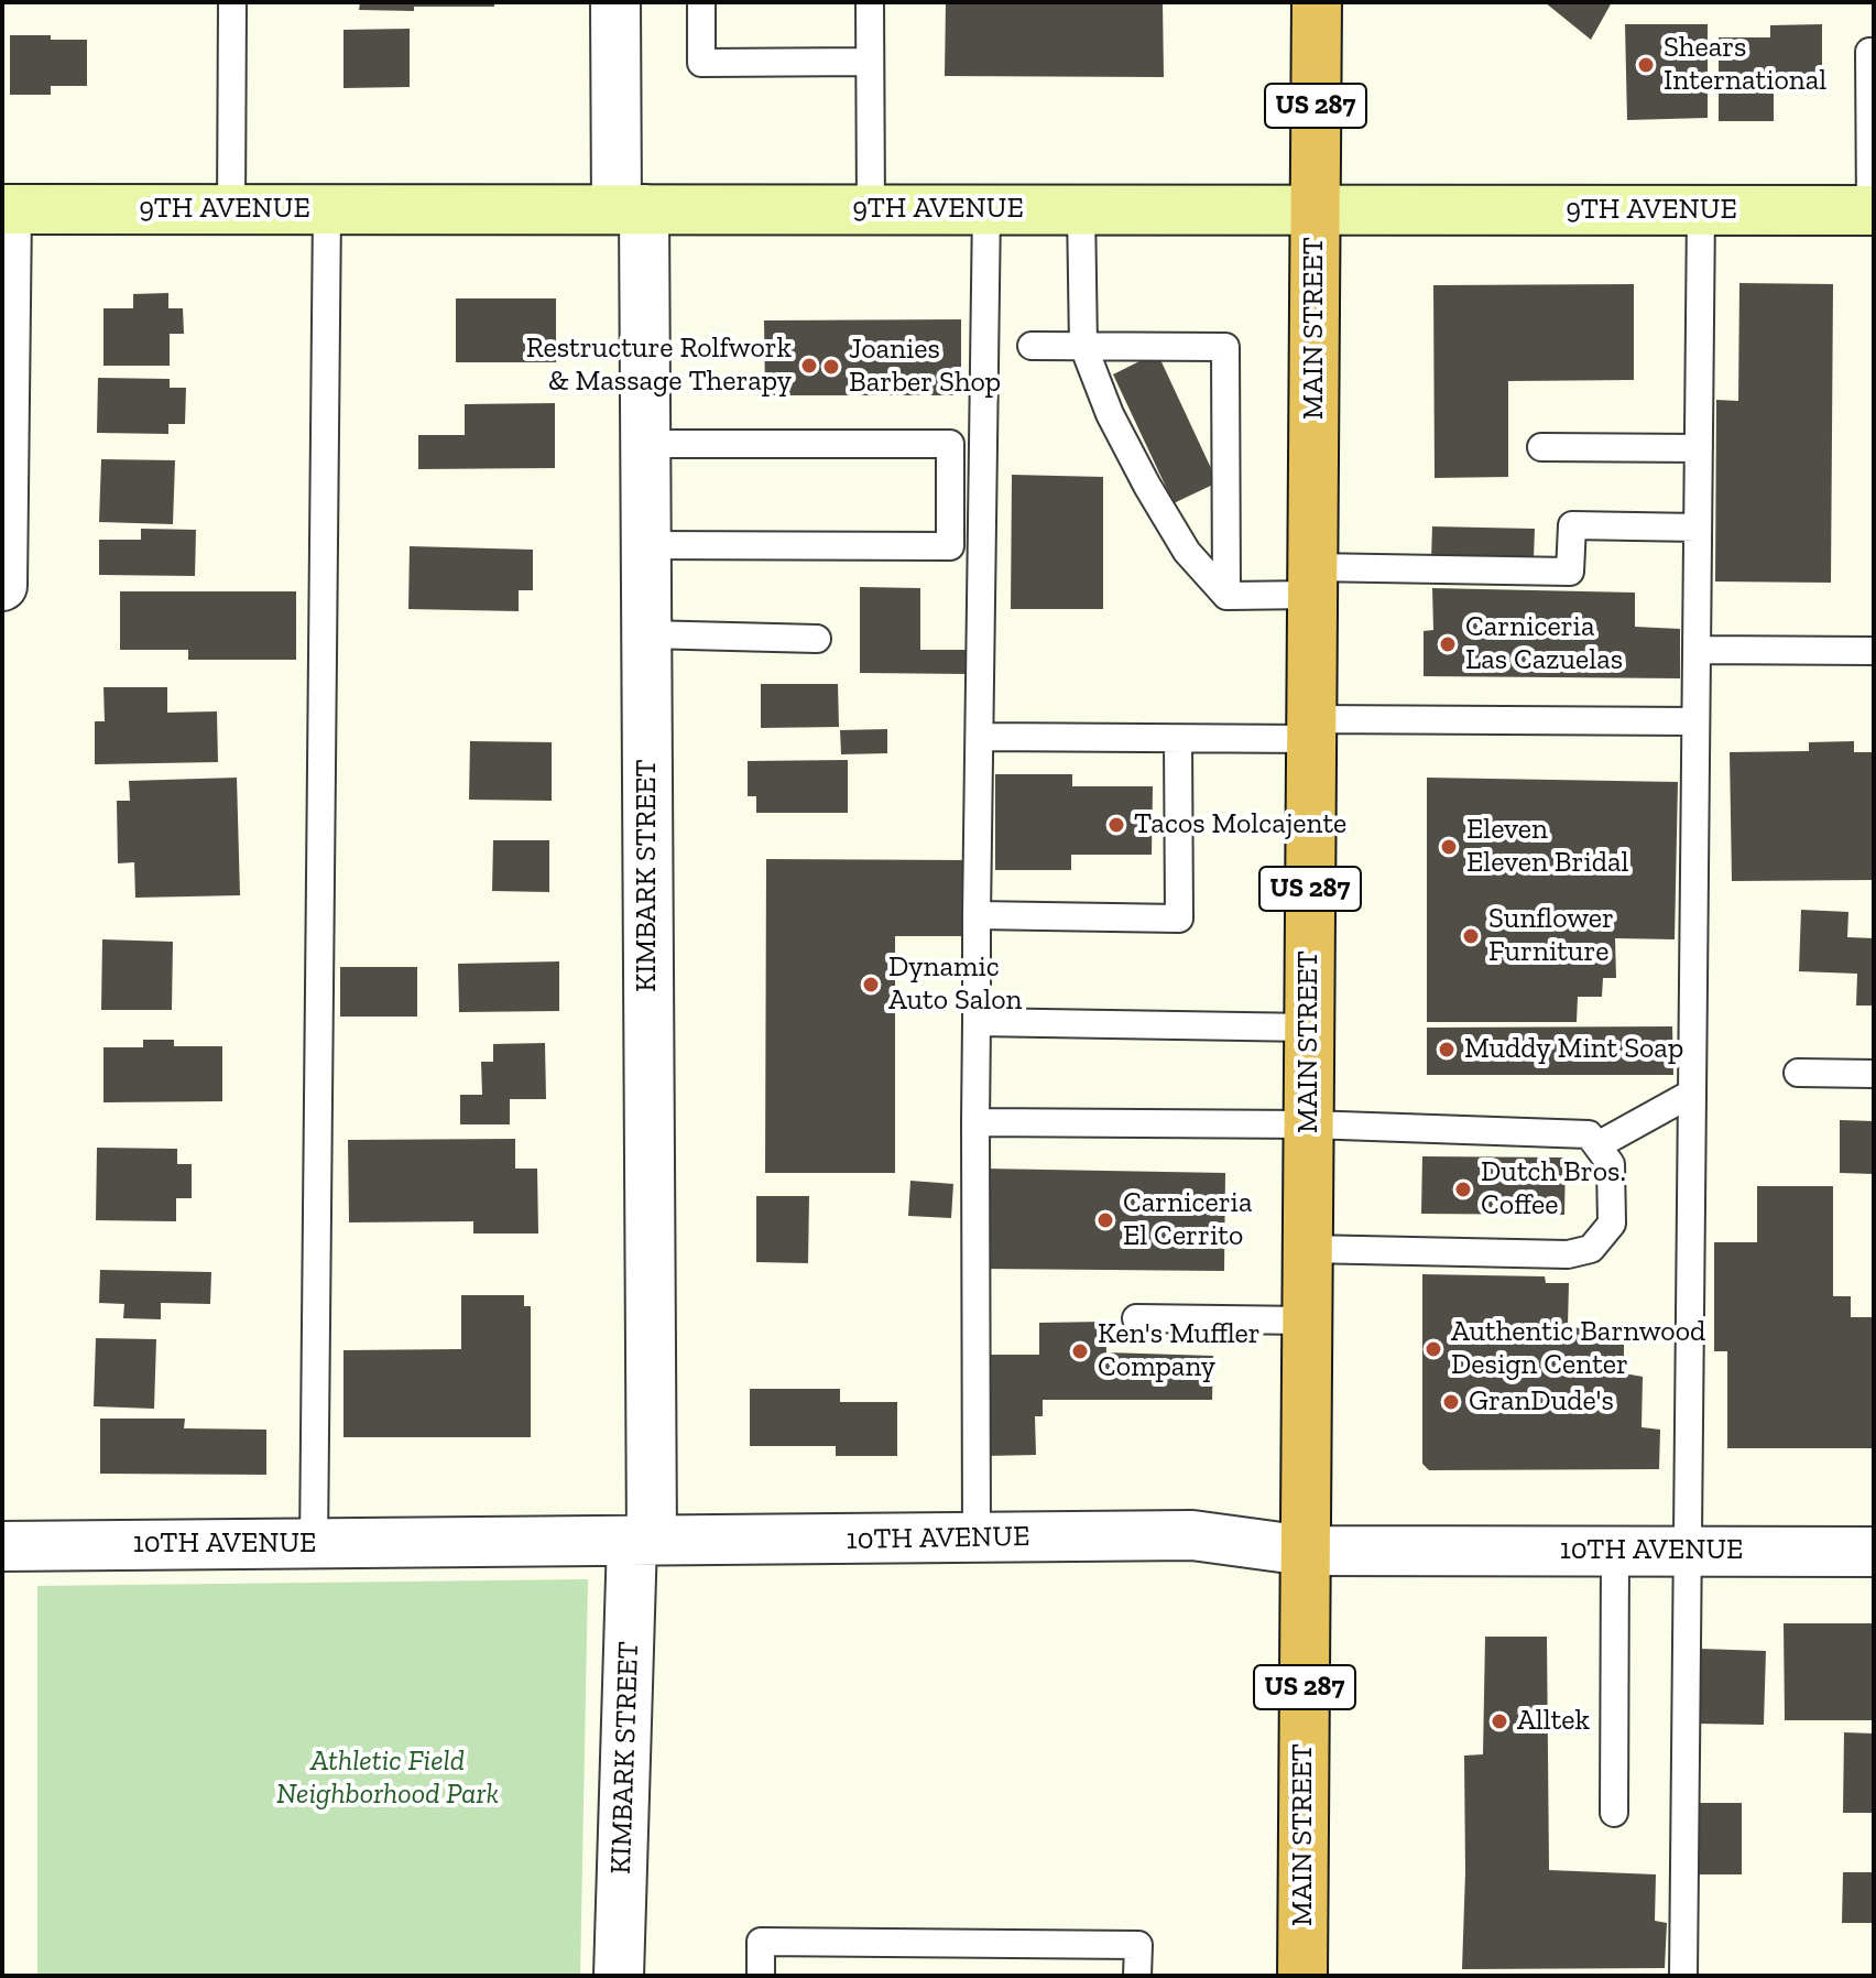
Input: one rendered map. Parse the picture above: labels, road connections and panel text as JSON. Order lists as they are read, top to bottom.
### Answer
{
  "streets": {
    "highway": ["US 287", "MAIN STREET"],
    "main road": ["9TH AVENUE"],
    "street": ["KIMBARK STREET", "10TH AVENUE"]
  },
  "crossings": [
    ["9TH AVENUE", "MAIN STREET"],
    ["9TH AVENUE", "KIMBARK STREET"],
    ["MAIN STREET", "10TH AVENUE"],
    ["KIMBARK STREET", "10TH AVENUE"]
  ],
  "parks": ["Athletic Field Neighborhood Park"],
  "places": [
    "Shears International",
    "Restructure Rolfwork & Massage Therapy",
    "Joanies Barber Shop",
    "Carniceria Las Cazuelas",
    "Tacos Molcajente",
    "Eleven Eleven Bridal",
    "Sunflower Furniture",
    "Dynamic Auto Salon",
    "Muddy Mint Soap",
    "Dutch Bros. Coffee",
    "Carniceria El Cerrito",
    "Authentic Barnwood Design Center",
    "Ken's Muffler Company",
    "GranDude's",
    "Alltek"
  ]
}
